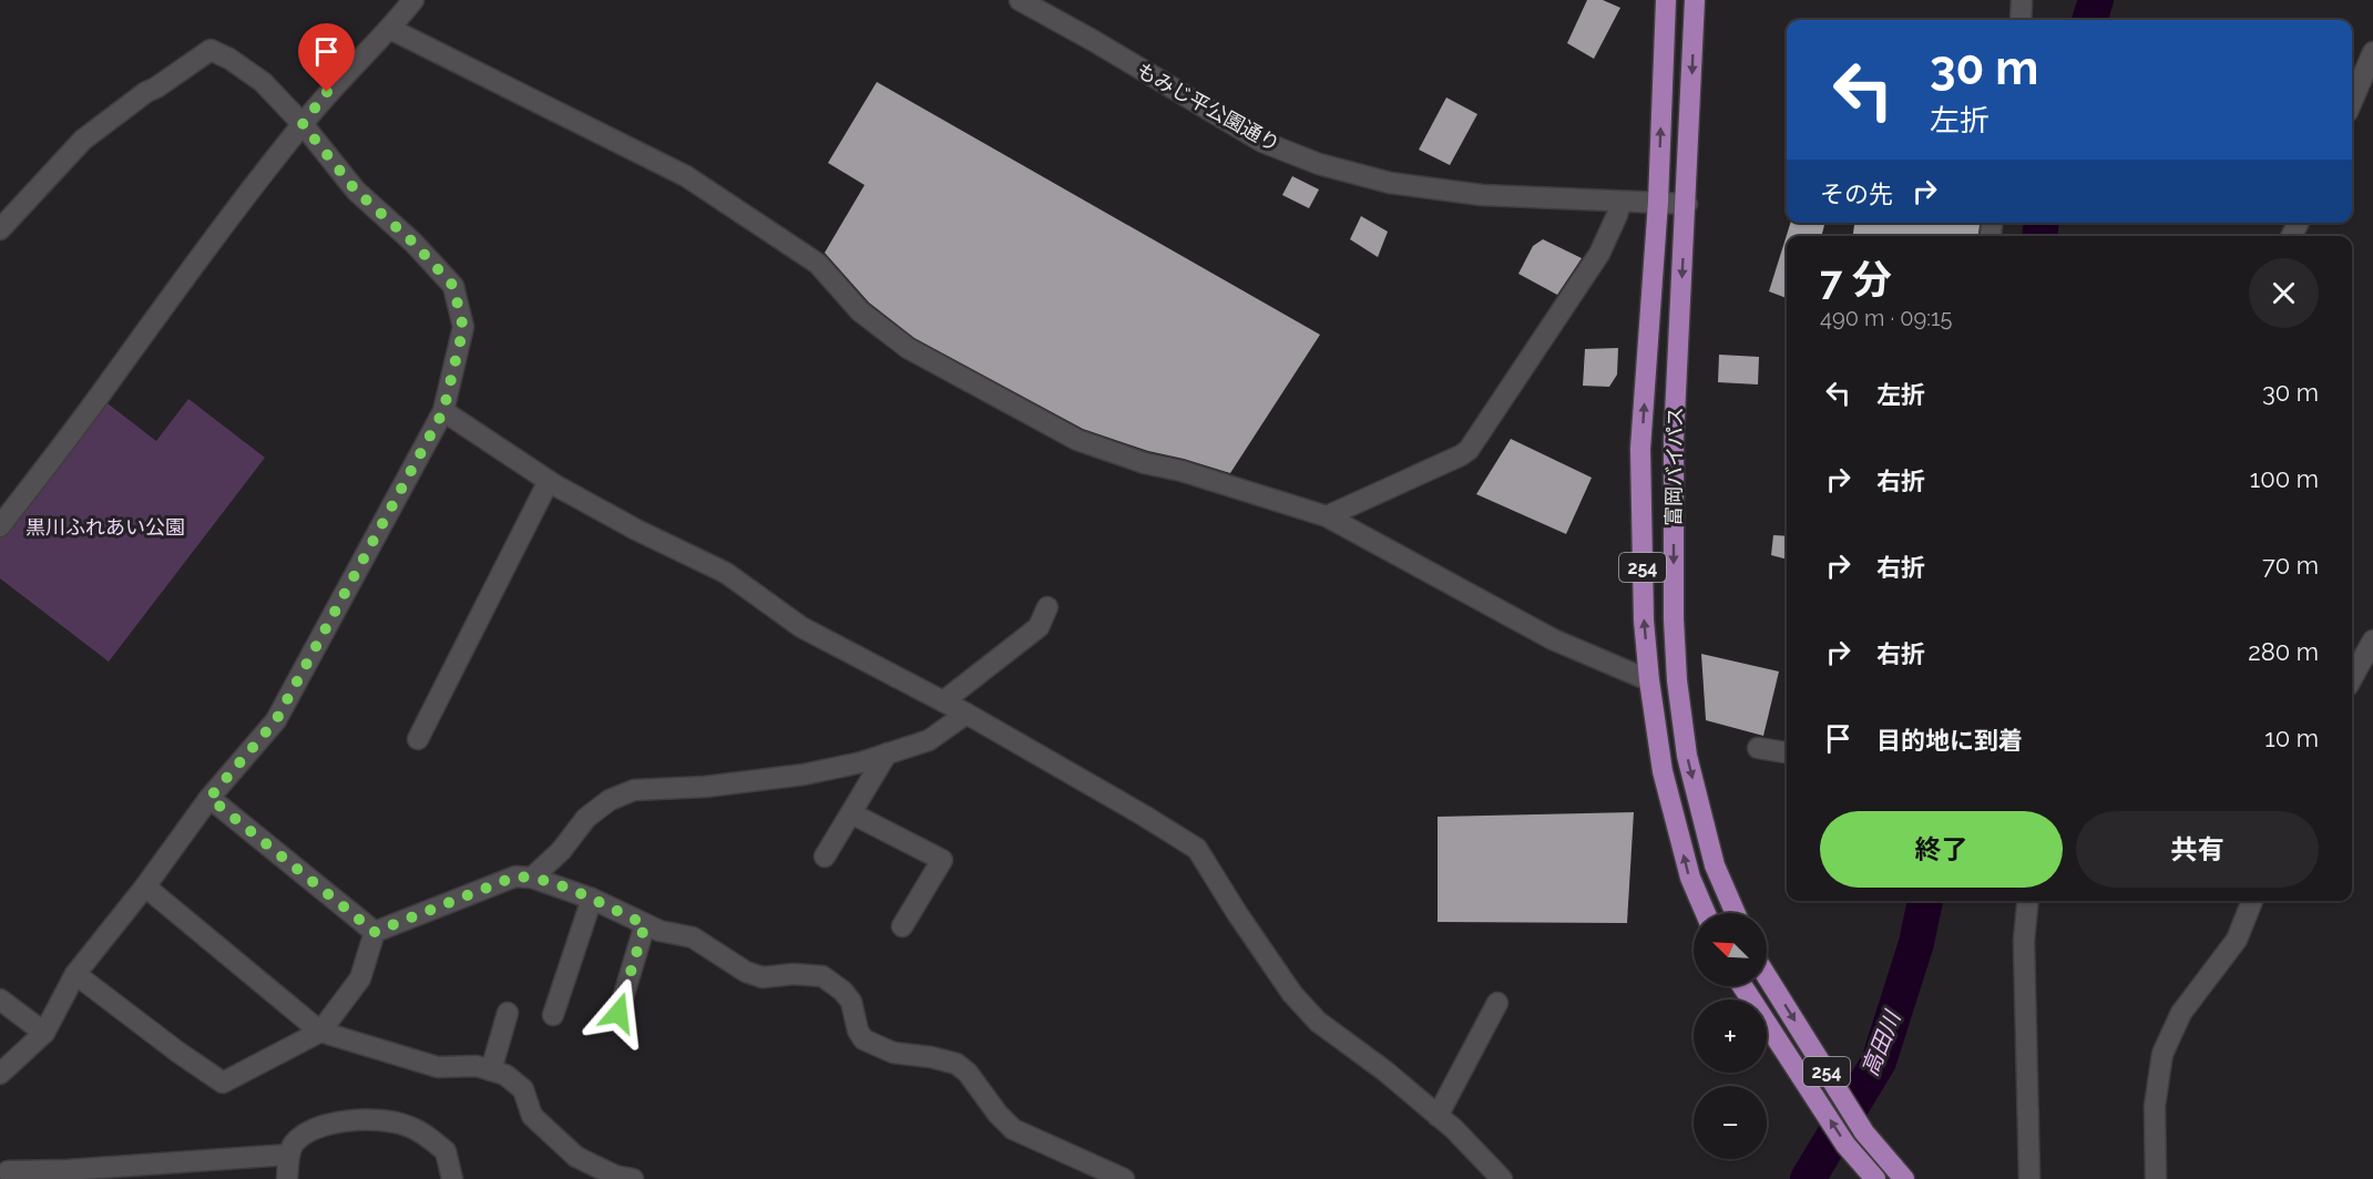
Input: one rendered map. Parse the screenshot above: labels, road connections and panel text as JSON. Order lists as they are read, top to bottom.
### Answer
{
  "streets": {
    "highway": ["富岡バイパス", "254"],
    "street": ["もみじ平公園通り"]
  },
  "crossings": [
    ["もみじ平公園通り", "富岡バイパス"]
  ],
  "water": ["高田川"],
  "parks": ["黒川ふれあい公園"],
  "north": "top left",
  "page": {
    "turn": ["30 m", "左折"],
    "then": "その先",
    "heading": ["7 分", "490 m · 09:15"],
    "list": [
      {
        "name": "左折",
        "value": "30 m"
      },
      {
        "name": "右折",
        "value": "100 m"
      },
      {
        "name": "右折",
        "value": "70 m"
      },
      {
        "name": "右折",
        "value": "280 m"
      },
      {
        "name": "目的地に到着",
        "value": "10 m"
      }
    ],
    "buttons": ["終了", "共有"],
    "map_buttons": ["+", "−"]
  }
}
